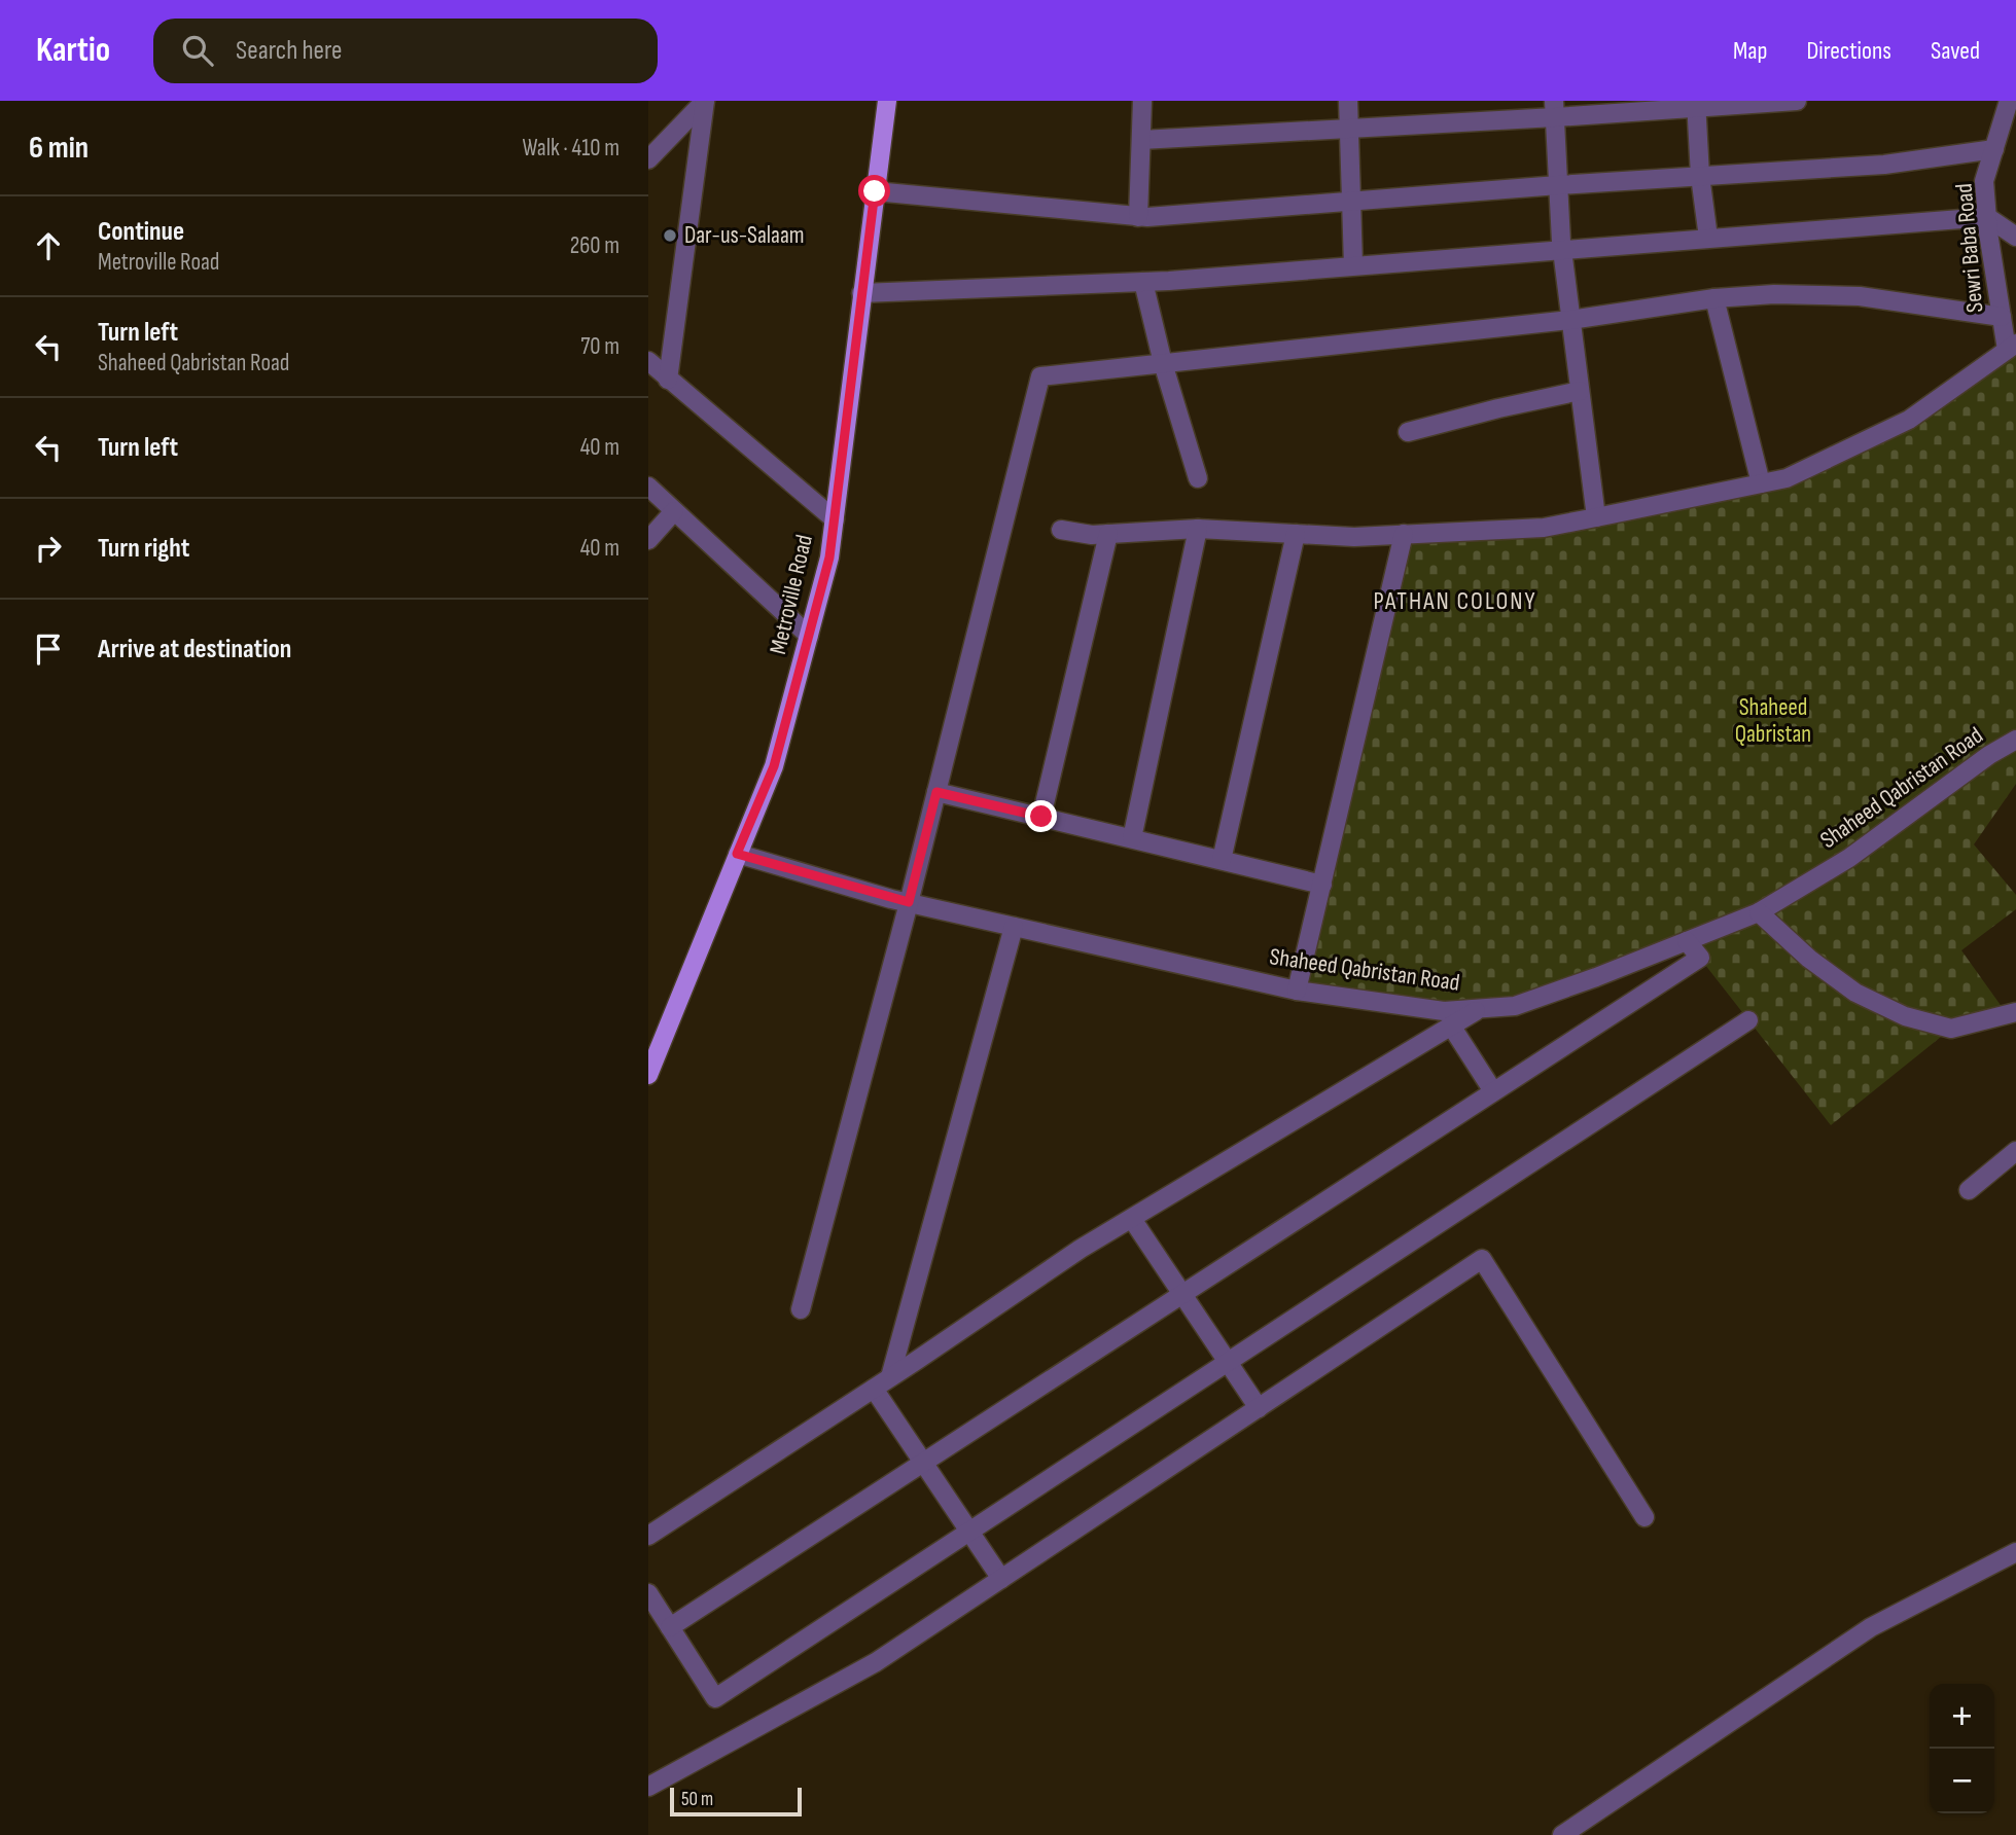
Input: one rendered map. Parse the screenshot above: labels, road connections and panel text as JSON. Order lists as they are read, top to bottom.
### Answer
{
  "streets": {
    "main road": ["Metroville Road"],
    "street": ["Sewri Baba Road", "Shaheed Qabristan Road"]
  },
  "crossings": [
    ["Metroville Road", "Shaheed Qabristan Road"]
  ],
  "districts": ["PATHAN COLONY"],
  "parks": ["Shaheed Qabristan"],
  "places": ["Dar-us-Salaam"],
  "scale_bar": "50 m",
  "page": {
    "header": "Kartio",
    "search": "Search here",
    "nav": ["Map", "Directions", "Saved"],
    "heading": ["6 min", "Walk · 410 m"],
    "list": [
      ["Continue", "Metroville Road", "260 m"],
      ["Turn left", "Shaheed Qabristan Road", "70 m"],
      ["Turn left", "40 m"],
      ["Turn right", "40 m"],
      "Arrive at destination"
    ],
    "map_buttons": ["+", "−"],
    "scale": "50 m"
  }
}
